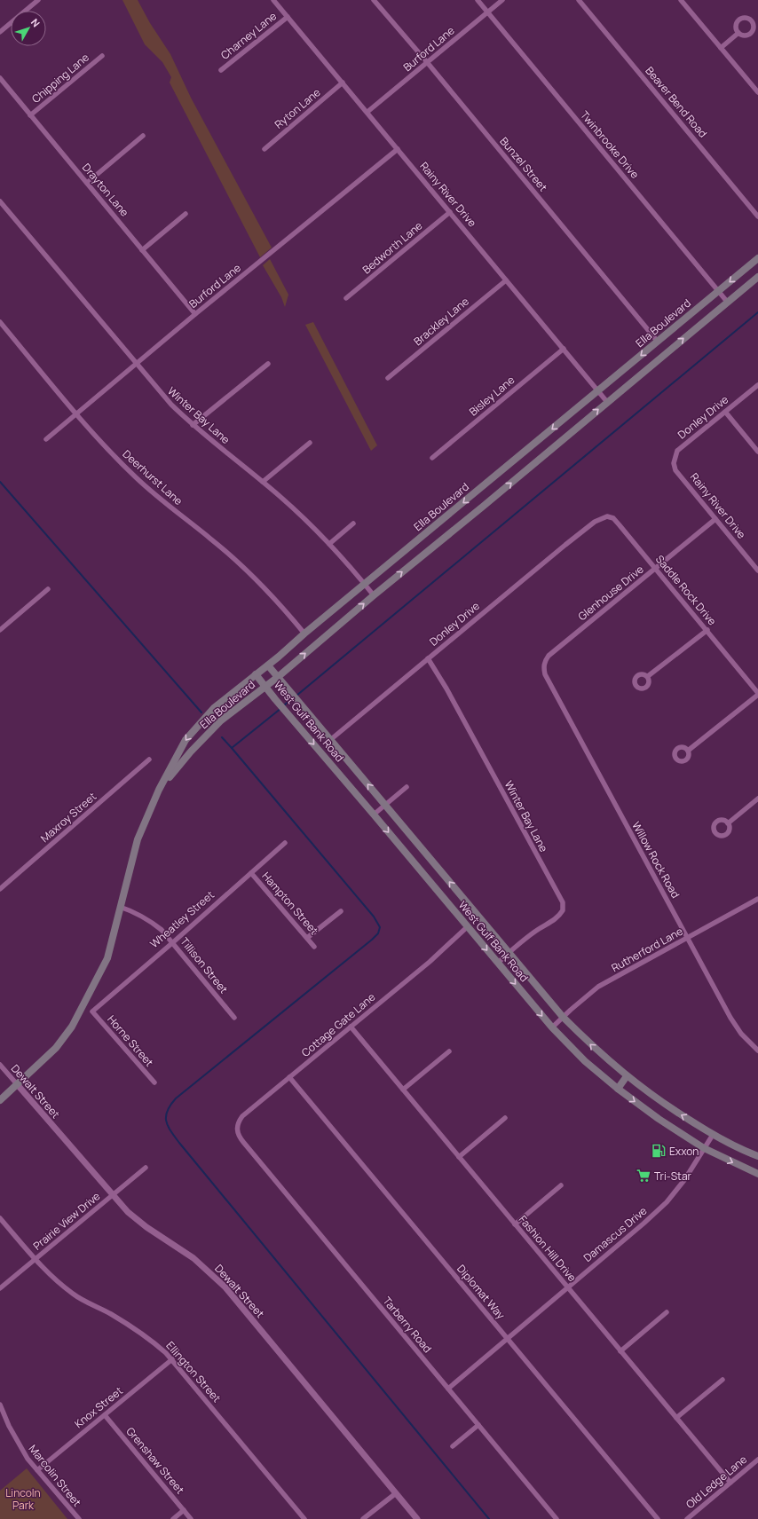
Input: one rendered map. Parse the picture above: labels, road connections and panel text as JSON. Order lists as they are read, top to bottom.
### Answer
{
  "streets": {
    "main road": ["Ella Boulevard", "West Gulf Bank Road"],
    "street": [
      "Charney Lane",
      "Burford Lane",
      "Chipping Lane",
      "Beaver Bend Road",
      "Ryton Lane",
      "Twinbrooke Drive",
      "Bunzel Street",
      "Drayton Lane",
      "Rainy River Drive",
      "Bedworth Lane",
      "Brackley Lane",
      "Bisley Lane",
      "Winter Bay Lane",
      "Donley Drive",
      "Deerhurst Lane",
      "Saddle Rock Drive",
      "Glenhouse Drive",
      "Maxroy Street",
      "Willow Rock Road",
      "Hampton Street",
      "Wheatley Street",
      "Rutherford Lane",
      "Tillison Street",
      "Cottage Gate Lane",
      "Horne Street",
      "Dewalt Street",
      "Prairie View Drive",
      "Damascus Drive",
      "Fashion Hill Drive",
      "Diplomat Way",
      "Tarberry Road",
      "Ellington Street",
      "Knox Street",
      "Grenshaw Street",
      "Marcolin Street",
      "Old Ledge Lane"
    ]
  },
  "crossings": [
    ["Charney Lane", "Rainy River Drive"],
    ["Burford Lane", "Twinbrooke Drive"],
    ["Burford Lane", "Bunzel Street"],
    ["Burford Lane", "Drayton Lane"],
    ["Burford Lane", "Rainy River Drive"],
    ["Burford Lane", "Winter Bay Lane"],
    ["Burford Lane", "Deerhurst Lane"],
    ["Chipping Lane", "Drayton Lane"],
    ["Ryton Lane", "Rainy River Drive"],
    ["Twinbrooke Drive", "Ella Boulevard"],
    ["Bunzel Street", "Ella Boulevard"],
    ["Rainy River Drive", "Bedworth Lane"],
    ["Rainy River Drive", "Brackley Lane"],
    ["Rainy River Drive", "Ella Boulevard"],
    ["Rainy River Drive", "Bisley Lane"],
    ["Rainy River Drive", "Donley Drive"],
    ["Rainy River Drive", "Glenhouse Drive"],
    ["Ella Boulevard", "Winter Bay Lane"],
    ["Ella Boulevard", "Deerhurst Lane"],
    ["Ella Boulevard", "West Gulf Bank Road"],
    ["Ella Boulevard", "Tillison Street"],
    ["Ella Boulevard", "Dewalt Street"],
    ["Winter Bay Lane", "Donley Drive"],
    ["Winter Bay Lane", "West Gulf Bank Road"],
    ["Donley Drive", "Saddle Rock Drive"],
    ["Donley Drive", "West Gulf Bank Road"],
    ["Saddle Rock Drive", "Glenhouse Drive"],
    ["Glenhouse Drive", "Willow Rock Road"],
    ["West Gulf Bank Road", "Rutherford Lane"],
    ["West Gulf Bank Road", "Cottage Gate Lane"],
    ["West Gulf Bank Road", "Damascus Drive"],
    ["Willow Rock Road", "Rutherford Lane"],
    ["Hampton Street", "Wheatley Street"],
    ["Wheatley Street", "Tillison Street"],
    ["Wheatley Street", "Horne Street"],
    ["Cottage Gate Lane", "Fashion Hill Drive"],
    ["Cottage Gate Lane", "Diplomat Way"],
    ["Cottage Gate Lane", "Tarberry Road"],
    ["Dewalt Street", "Prairie View Drive"],
    ["Prairie View Drive", "Ellington Street"],
    ["Damascus Drive", "Fashion Hill Drive"],
    ["Damascus Drive", "Diplomat Way"],
    ["Damascus Drive", "Tarberry Road"],
    ["Fashion Hill Drive", "Old Ledge Lane"],
    ["Ellington Street", "Knox Street"],
    ["Knox Street", "Grenshaw Street"],
    ["Knox Street", "Marcolin Street"]
  ],
  "parks": ["Lincoln Park"],
  "places": {
    "fuel station": ["Exxon"],
    "supermarket": ["Tri-Star"]
  },
  "north": "top right"
}
